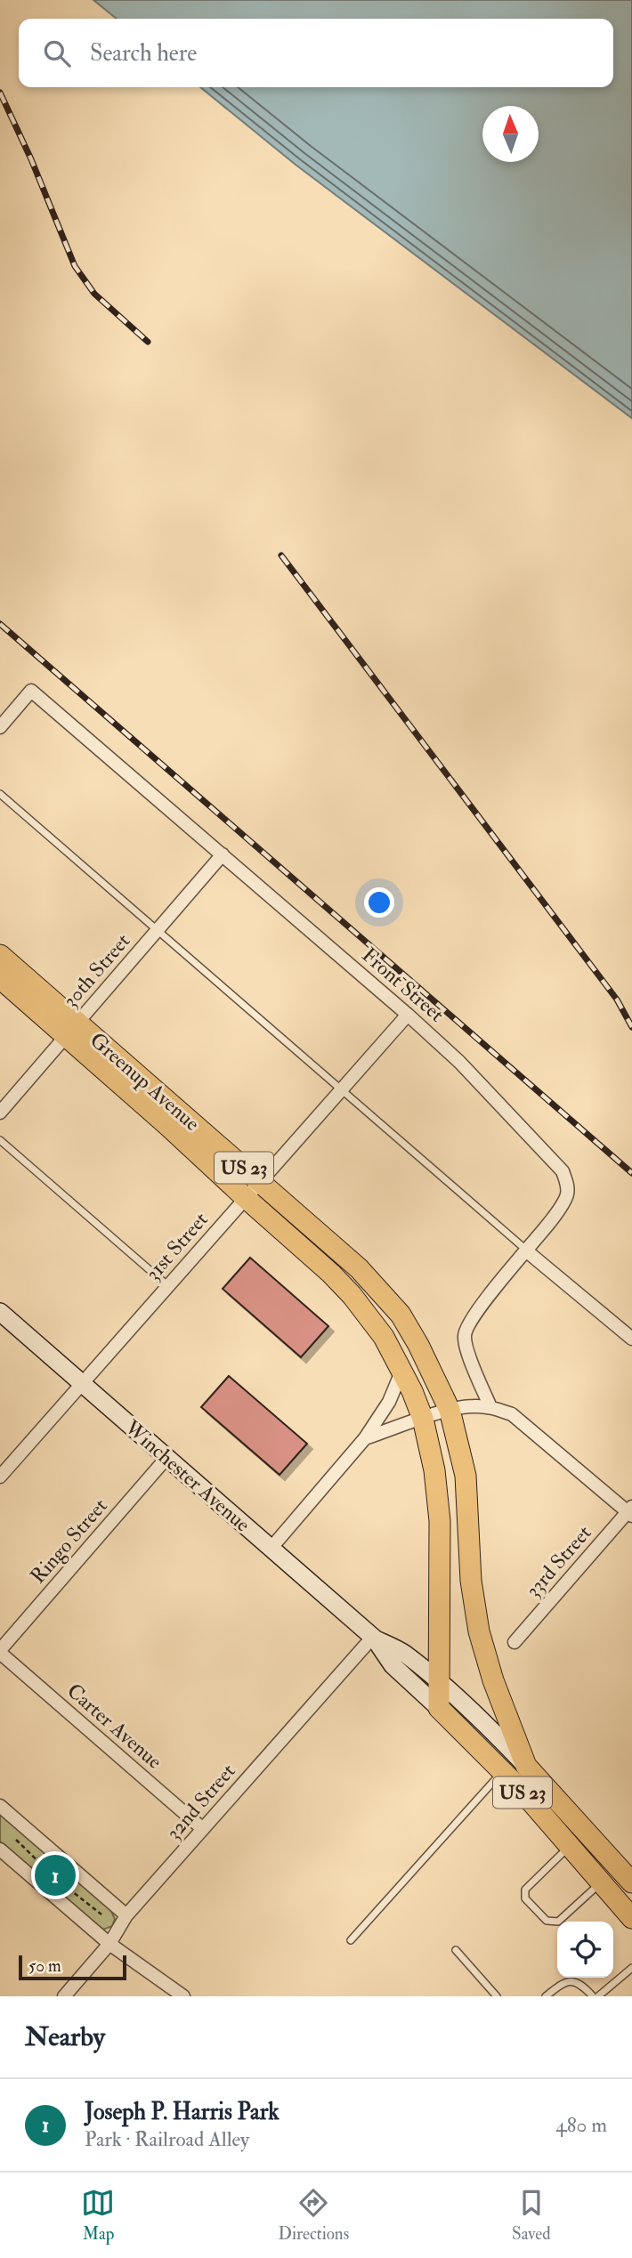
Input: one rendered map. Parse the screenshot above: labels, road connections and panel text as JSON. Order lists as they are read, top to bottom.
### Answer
{
  "streets": {
    "highway": ["Greenup Avenue", "US 23", "Winchester Avenue"],
    "street": [
      "30th Street",
      "Front Street",
      "31st Street",
      "Ringo Street",
      "33rd Street",
      "Carter Avenue",
      "32nd Street"
    ]
  },
  "crossings": [
    ["30th Street", "Front Street"],
    ["30th Street", "Greenup Avenue"],
    ["Front Street", "31st Street"],
    ["Greenup Avenue", "US 23"],
    ["Greenup Avenue", "31st Street"],
    ["US 23", "Winchester Avenue"],
    ["31st Street", "Winchester Avenue"],
    ["Winchester Avenue", "Ringo Street"],
    ["Winchester Avenue", "32nd Street"],
    ["Ringo Street", "Carter Avenue"],
    ["Carter Avenue", "32nd Street"]
  ],
  "scale_bar": "50 m",
  "north": "top",
  "page": {
    "search": "Search here",
    "pins": "1",
    "scale": "50 m",
    "heading": "Nearby",
    "list": [
      {
        "mark": "1",
        "name": "Joseph P. Harris Park",
        "note": "Park · Railroad Alley",
        "value": "480 m"
      }
    ],
    "nav": ["Map", "Directions", "Saved"]
  }
}
